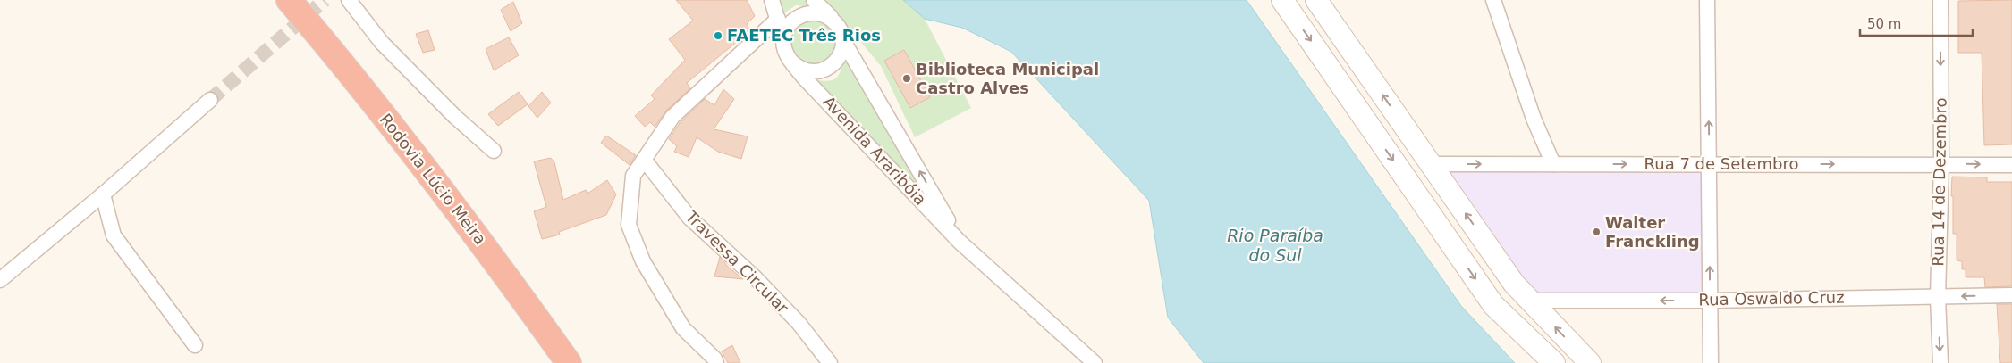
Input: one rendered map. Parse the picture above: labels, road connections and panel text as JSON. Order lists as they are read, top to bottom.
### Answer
{
  "streets": {
    "highway": ["Rodovia Lúcio Meira"],
    "street": [
      "Avenida Araribóia",
      "Rua 7 de Setembro",
      "Rua 14 de Dezembro",
      "Travessa Circular",
      "Rua Oswaldo Cruz"
    ]
  },
  "crossings": [
    ["Rua 7 de Setembro", "Rua 14 de Dezembro"],
    ["Rua 14 de Dezembro", "Rua Oswaldo Cruz"]
  ],
  "one_way": ["Rua 7 de Setembro", "Rua 14 de Dezembro", "Rua Oswaldo Cruz"],
  "water": ["Rio Paraíba do Sul"],
  "places": ["FAETEC Três Rios", "Biblioteca Municipal Castro Alves", "Walter Franckling"],
  "scale_bar": "50 m"
}
